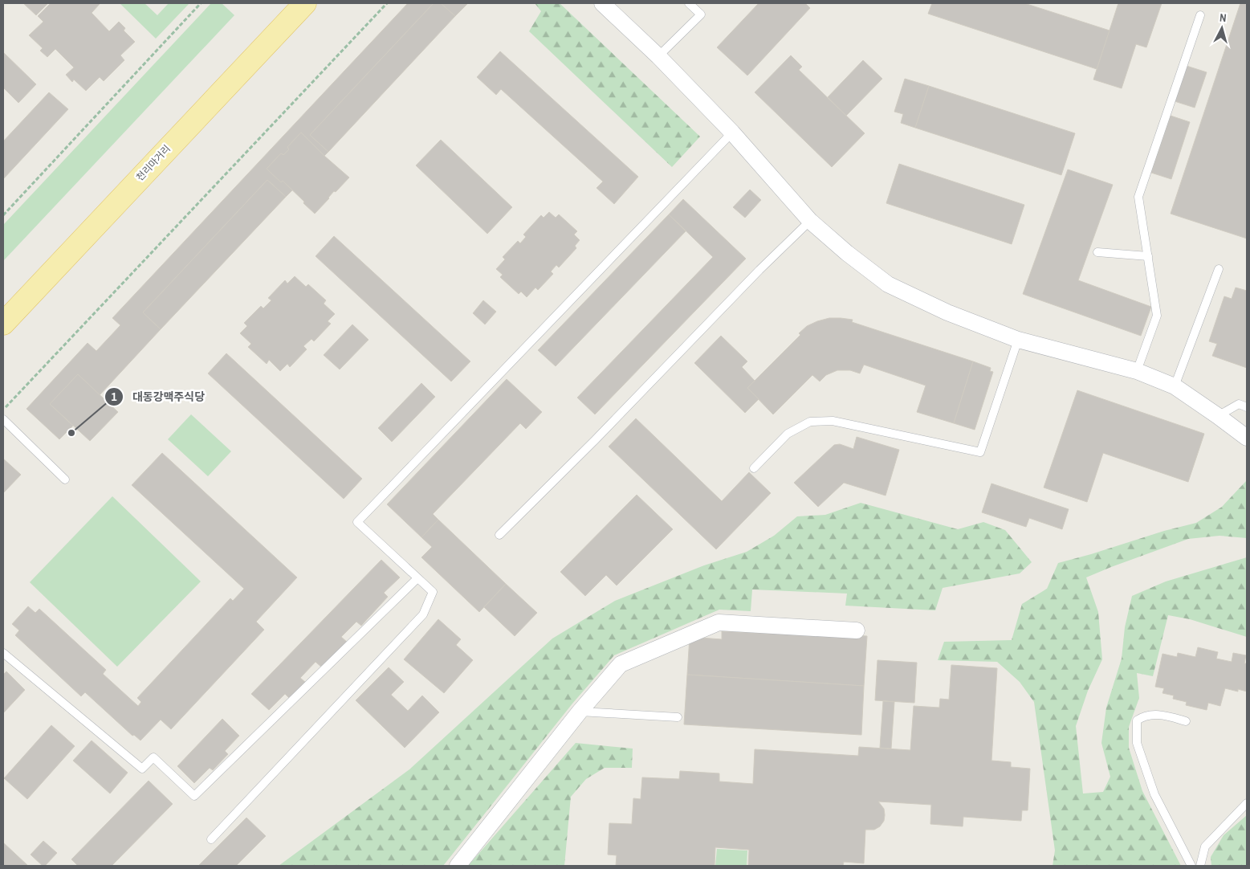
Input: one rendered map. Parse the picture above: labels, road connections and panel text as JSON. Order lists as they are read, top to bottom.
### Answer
{
  "streets": {
    "main road": ["천리마거리"]
  },
  "places": ["대동강맥주식당"],
  "north": "top"
}
